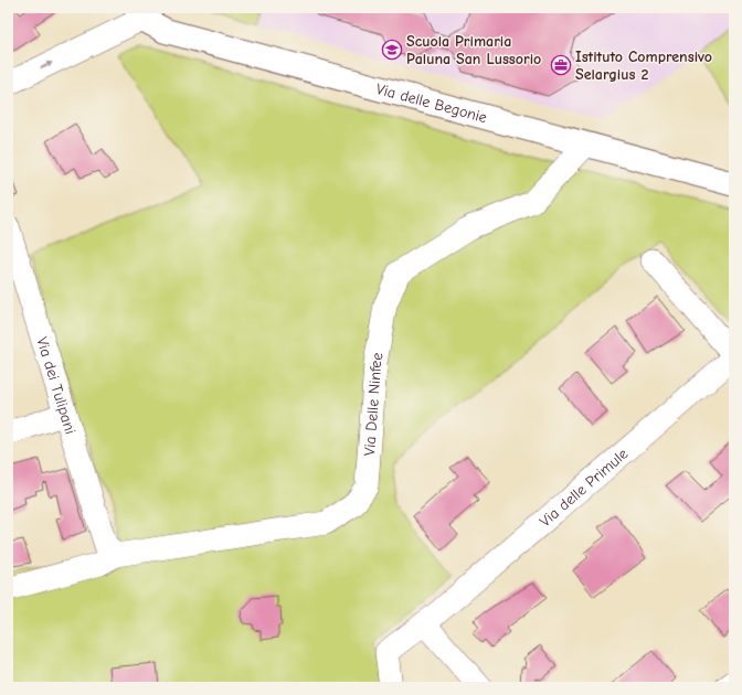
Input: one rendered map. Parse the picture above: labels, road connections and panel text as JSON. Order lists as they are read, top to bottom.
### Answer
{
  "streets": {
    "street": [
      "Via delle Begonie",
      "Via dei Tulipani",
      "Via Delle Ninfee",
      "Via delle Primule"
    ]
  },
  "crossings": [
    ["Via delle Begonie", "Via Delle Ninfee"],
    ["Via dei Tulipani", "Via Delle Ninfee"]
  ],
  "places": {
    "school or university": ["Scuola Primaria Paluna San Lussorio"],
    "office": ["Istituto Comprensivo Selargius 2"]
  }
}
